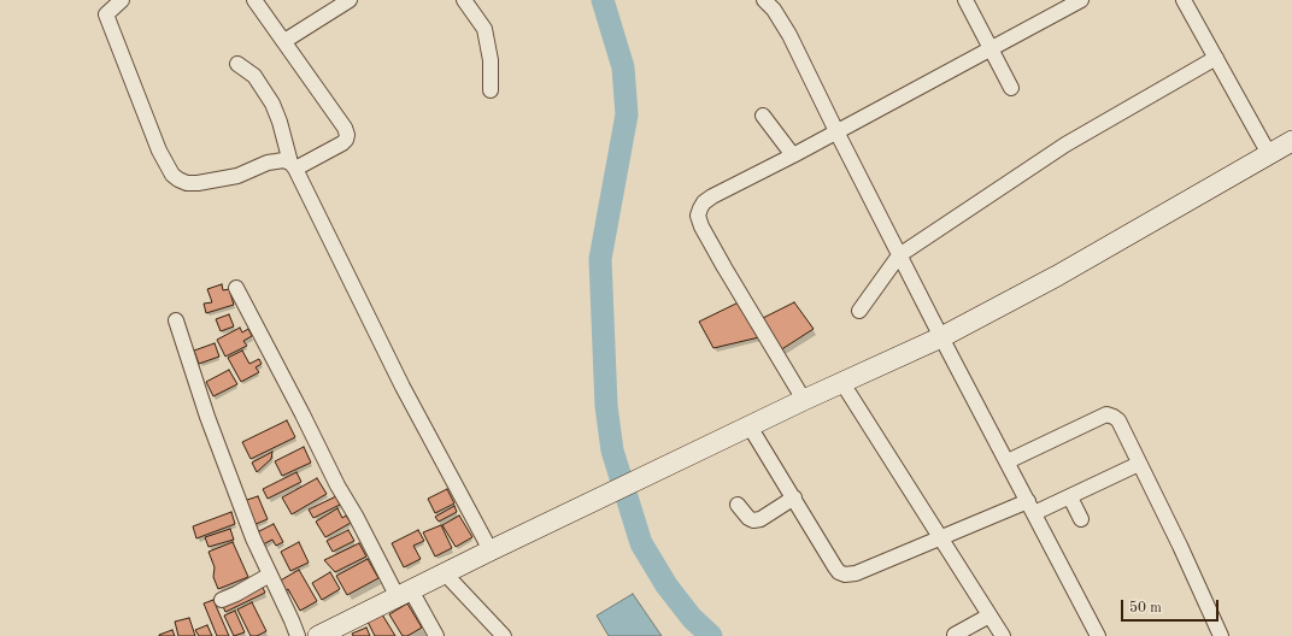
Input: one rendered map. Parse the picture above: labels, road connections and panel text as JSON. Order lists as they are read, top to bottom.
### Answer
{
  "scale_bar": "50 m"
}
